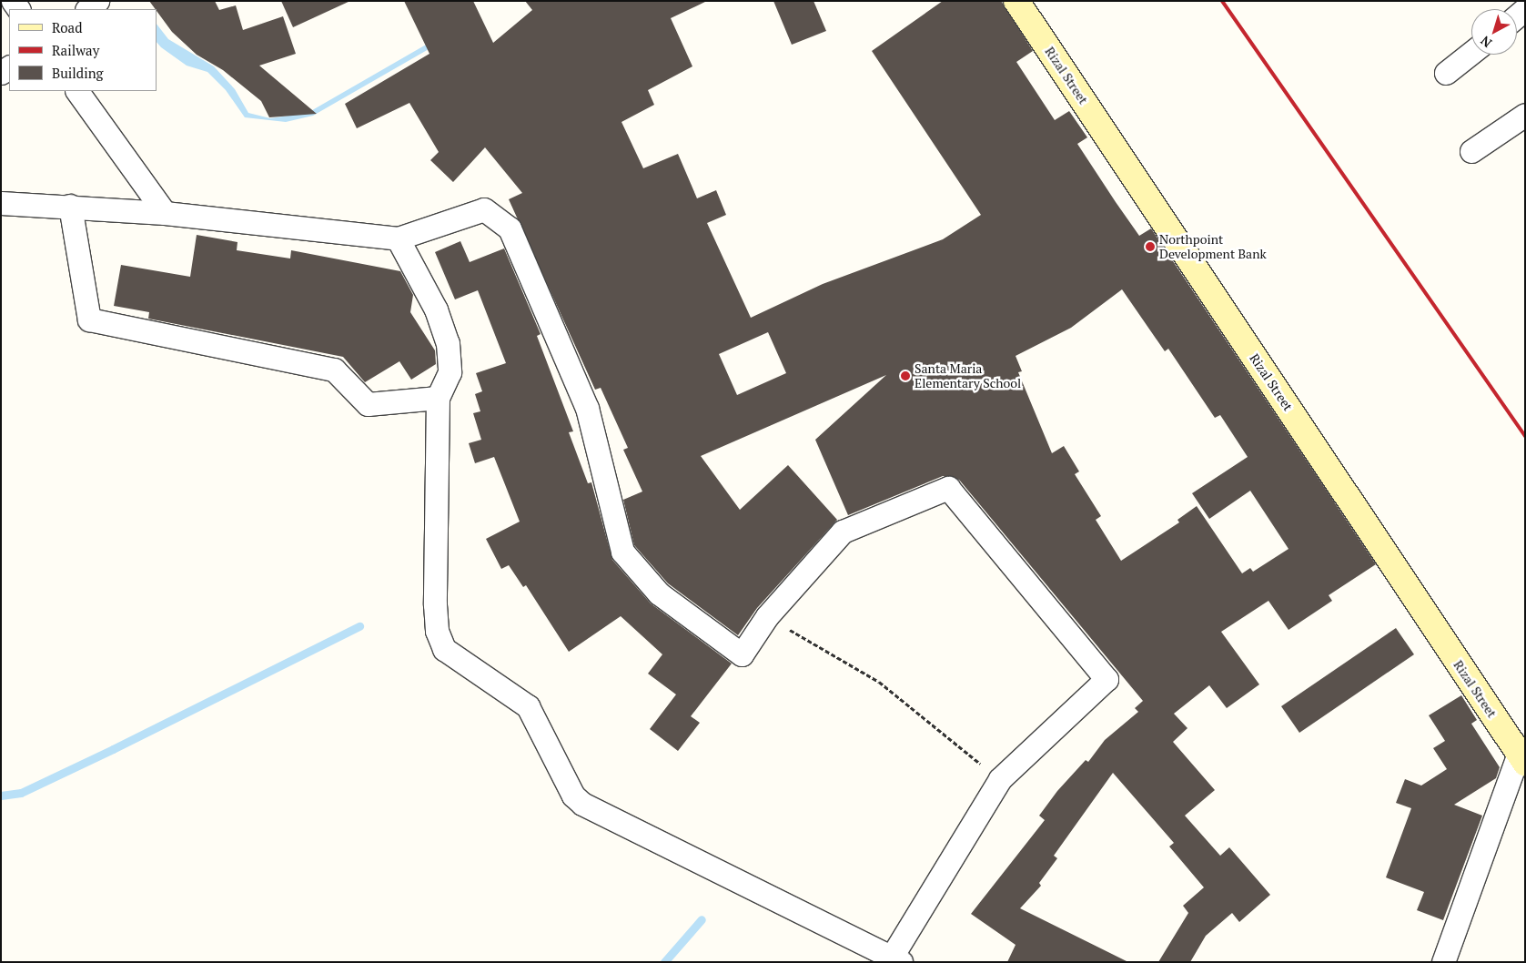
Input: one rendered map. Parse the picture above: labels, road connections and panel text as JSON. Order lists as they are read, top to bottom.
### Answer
{
  "streets": {
    "street": ["Rizal Street"]
  },
  "places": ["Northpoint Development Bank", "Santa Maria Elementary School"],
  "legend": ["Road", "Railway", "Building"],
  "north": "bottom left"
}
